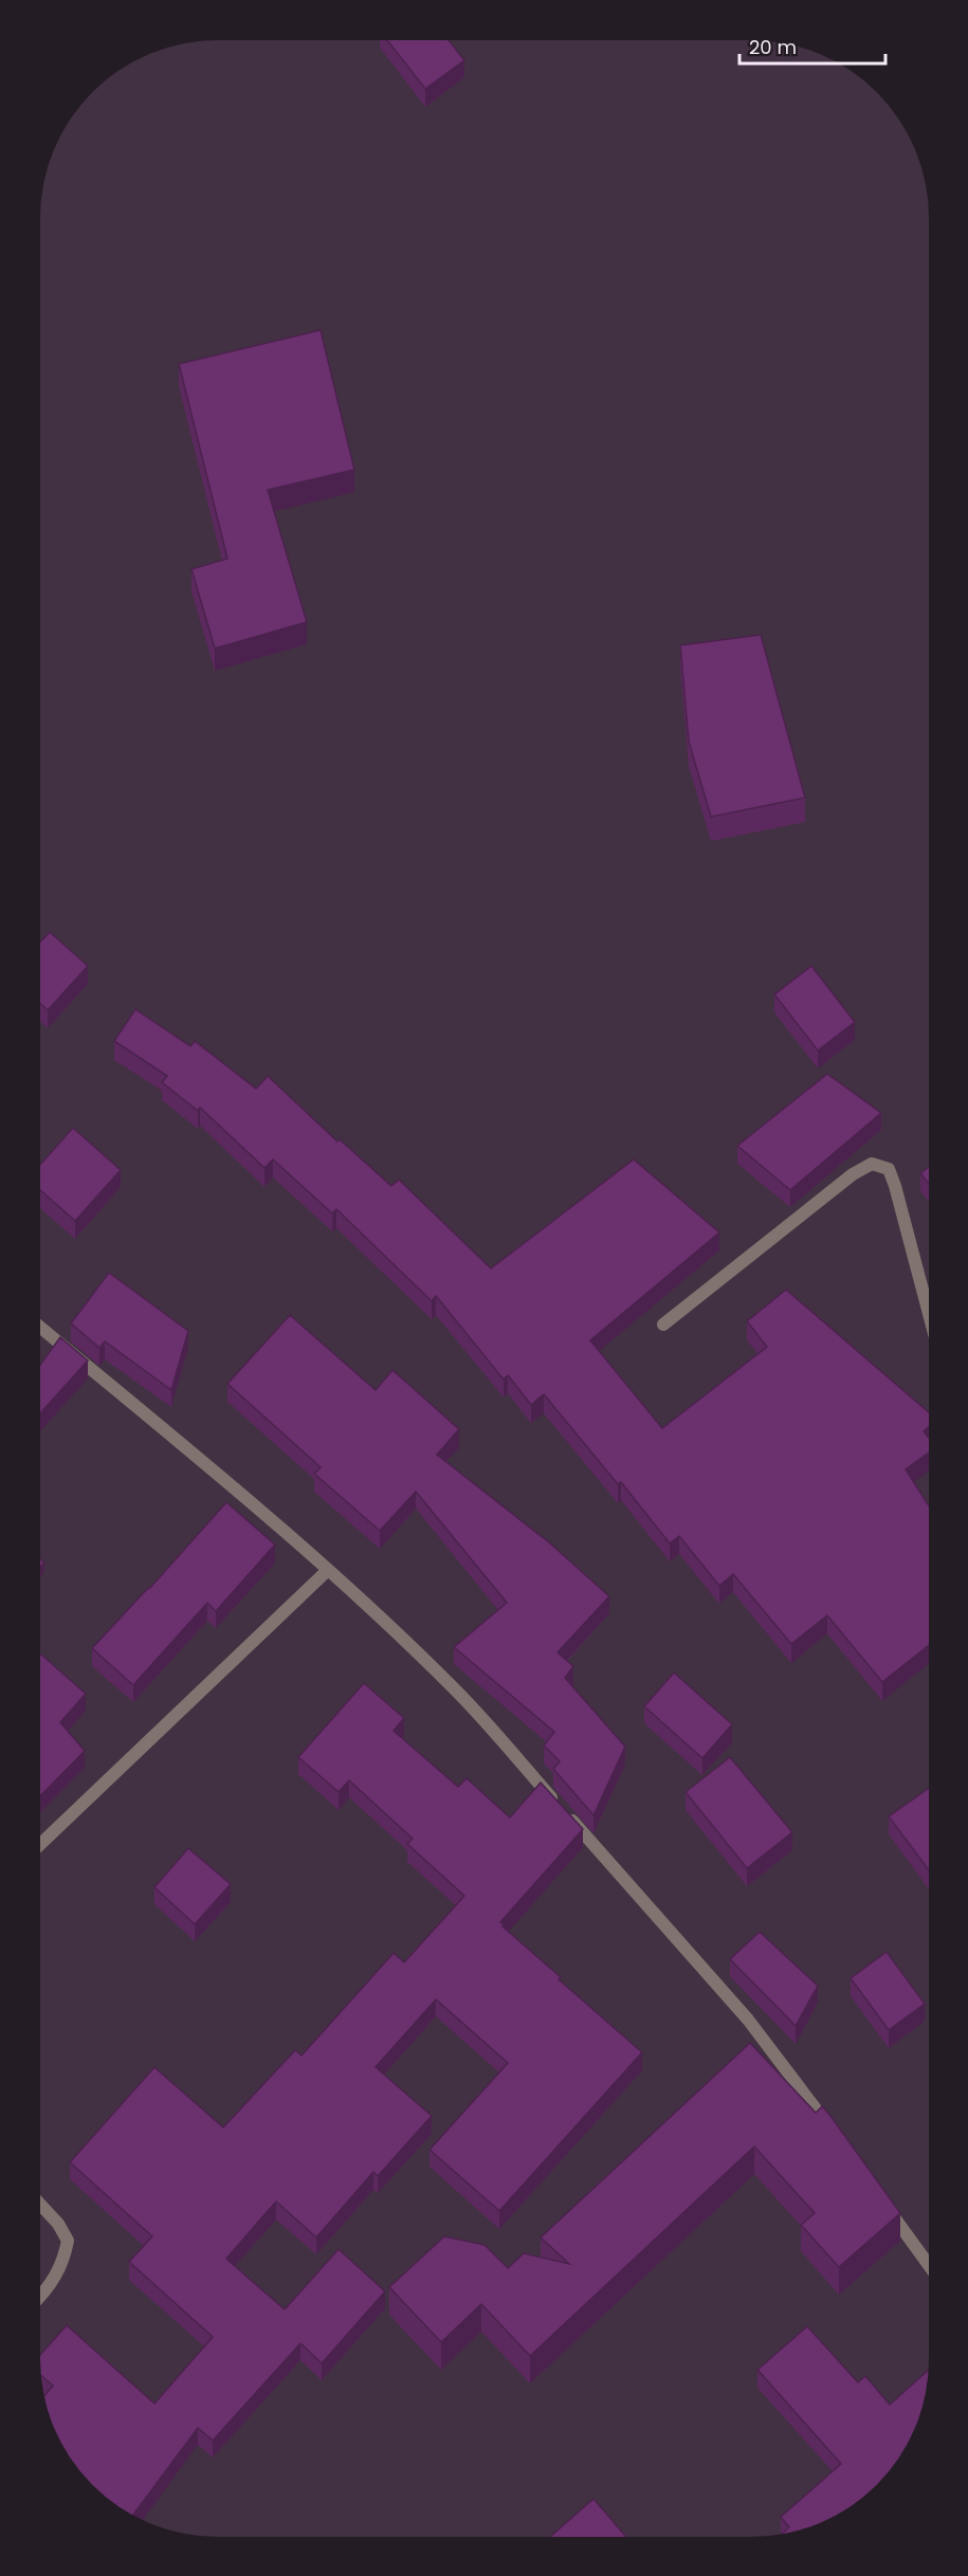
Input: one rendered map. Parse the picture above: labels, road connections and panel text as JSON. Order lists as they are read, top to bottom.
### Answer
{
  "scale_bar": "20 m"
}
